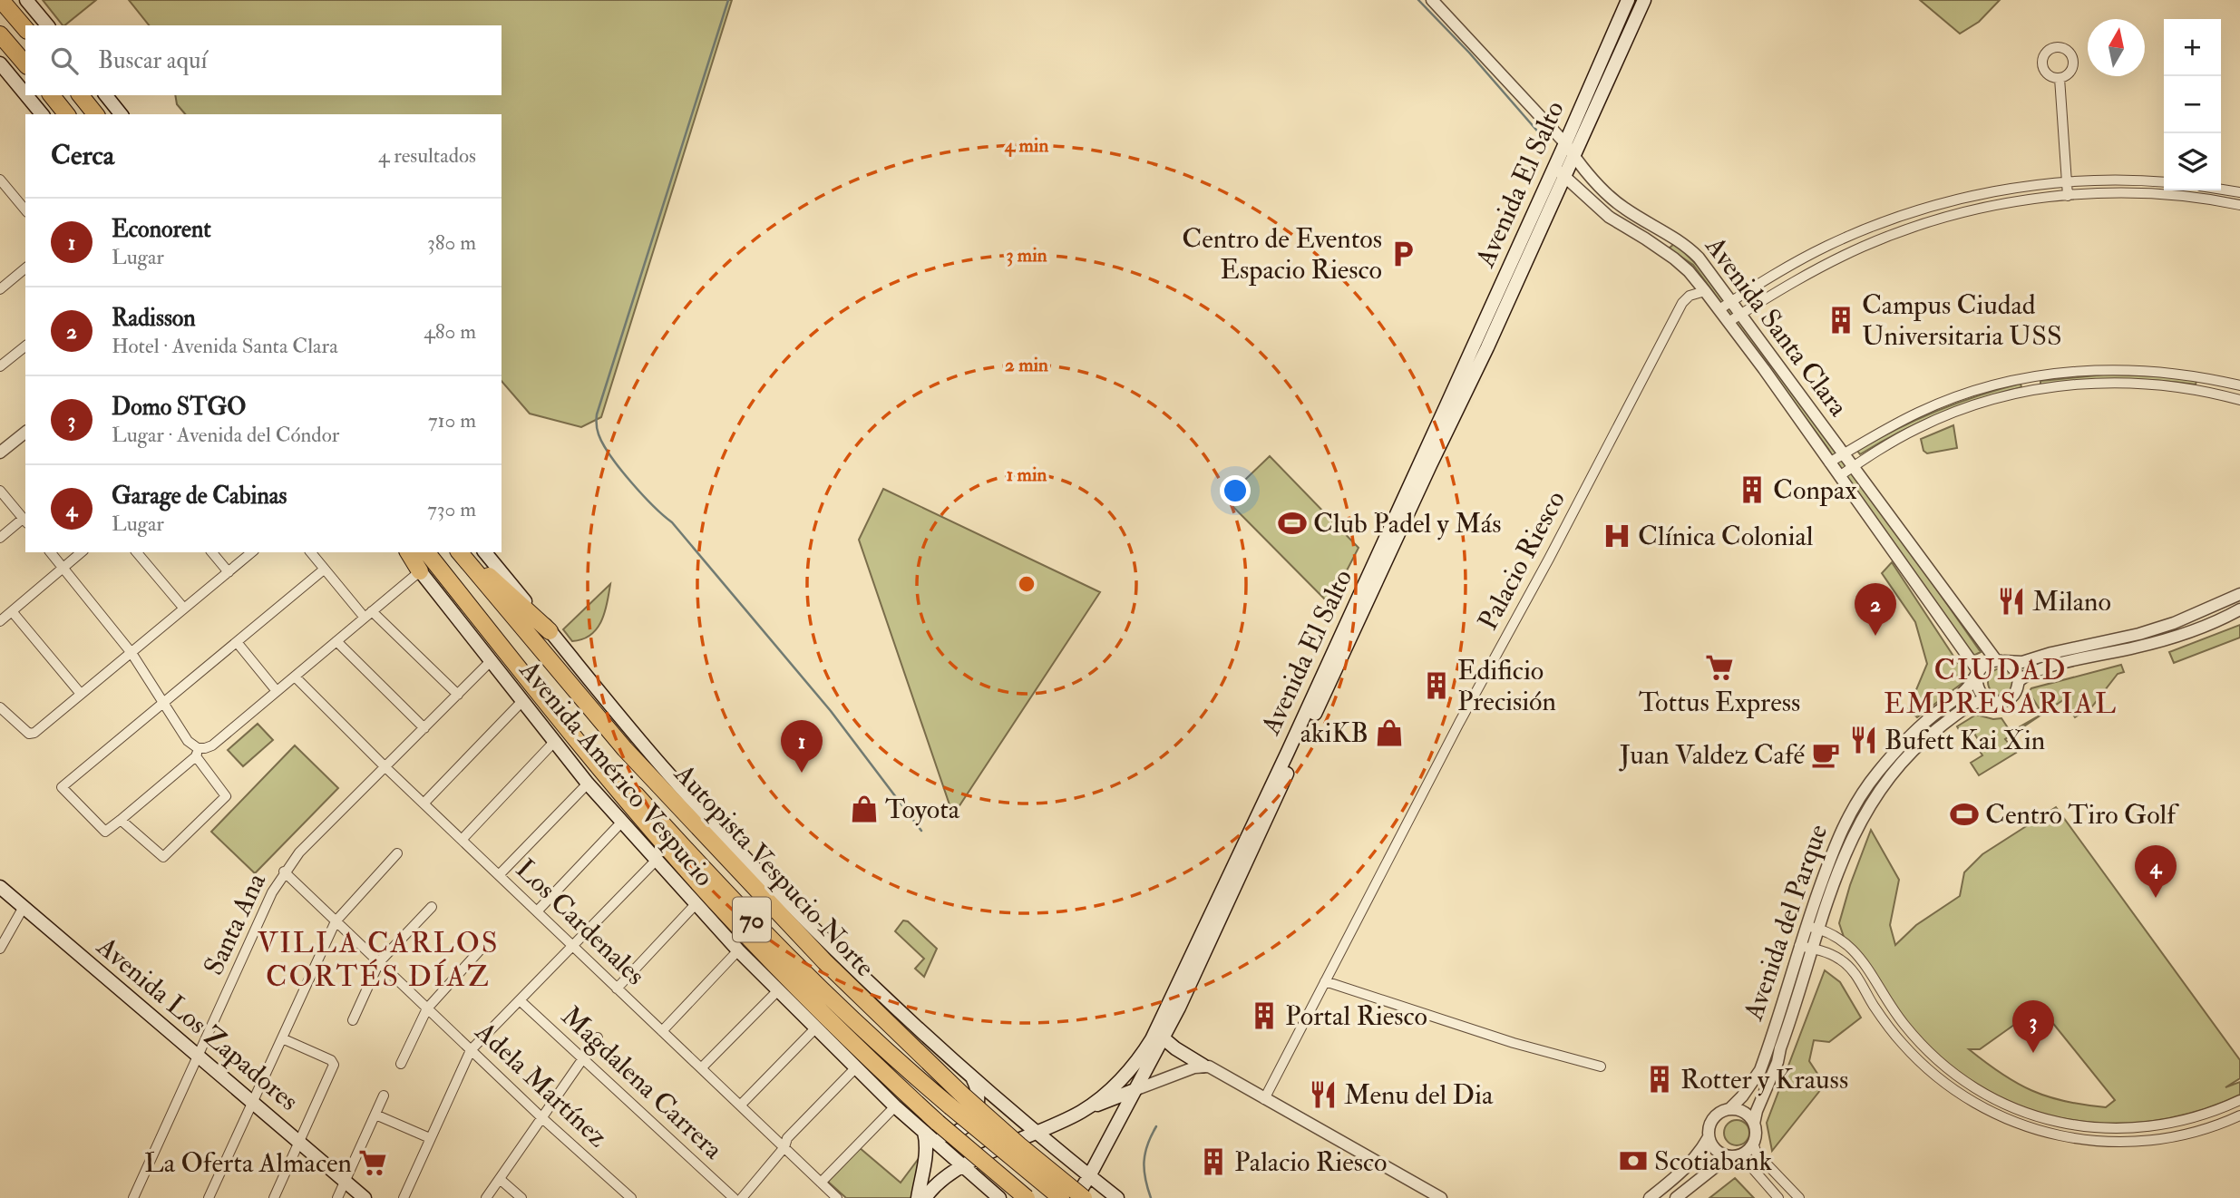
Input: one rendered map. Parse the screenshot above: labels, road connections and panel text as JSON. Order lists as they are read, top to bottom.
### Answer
{
  "streets": {
    "highway": ["Autopista Vespucio Norte", "70"],
    "main road": ["Avenida El Salto", "Avenida Américo Vespucio", "Avenida Los Zapadores"],
    "street": [
      "Avenida Santa Clara",
      "Palacio Riesco",
      "Los Cardenales",
      "Avenida del Parque",
      "Santa Ana",
      "Magdalena Carrera",
      "Adela Martínez"
    ]
  },
  "crossings": [
    ["Avenida El Salto", "Avenida Santa Clara"],
    ["Avenida El Salto", "Avenida Américo Vespucio"],
    ["Avenida Santa Clara", "Palacio Riesco"],
    ["Avenida Santa Clara", "Avenida del Parque"],
    ["Avenida Américo Vespucio", "Santa Ana"],
    ["Los Cardenales", "Santa Ana"],
    ["Santa Ana", "Avenida Los Zapadores"],
    ["Santa Ana", "Adela Martínez"]
  ],
  "districts": ["CIUDAD EMPRESARIAL", "VILLA CARLOS CORTÉS DÍAZ"],
  "places": {
    "parking": ["Centro de Eventos Espacio Riesco"],
    "building": [
      "Campus Ciudad Universitaria USS",
      "Conpax",
      "Edificio Precisión",
      "Portal Riesco",
      "Rotter y Krauss",
      "Palacio Riesco"
    ],
    "sports": ["Club Padel y Más", "Centro Tiro Golf"],
    "hospital": ["Clínica Colonial"],
    "restaurant": ["Milano", "Bufett Kai Xin", "Menu del Dia"],
    "supermarket": ["Tottus Express", "La Oferta Almacen"],
    "shop": ["akiKB", "Toyota"],
    "cafe": ["Juan Valdez Café"],
    "bank": ["Scotiabank"]
  },
  "north": "top",
  "page": {
    "map_buttons": ["+", "−"],
    "search": "Buscar aquí",
    "heading": ["Cerca", "4 resultados"],
    "list": [
      {
        "mark": "1",
        "name": "Econorent",
        "note": "Lugar",
        "value": "380 m"
      },
      {
        "mark": "2",
        "name": "Radisson",
        "note": "Hotel · Avenida Santa Clara",
        "value": "480 m"
      },
      {
        "mark": "3",
        "name": "Domo STGO",
        "note": "Lugar · Avenida del Cóndor",
        "value": "710 m"
      },
      {
        "mark": "4",
        "name": "Garage de Cabinas",
        "note": "Lugar",
        "value": "730 m"
      }
    ],
    "pins": [
      "2",
      "1",
      "4",
      "3"
    ]
  },
  "rings": [
    "4 min",
    "3 min",
    "2 min",
    "1 min"
  ]
}
